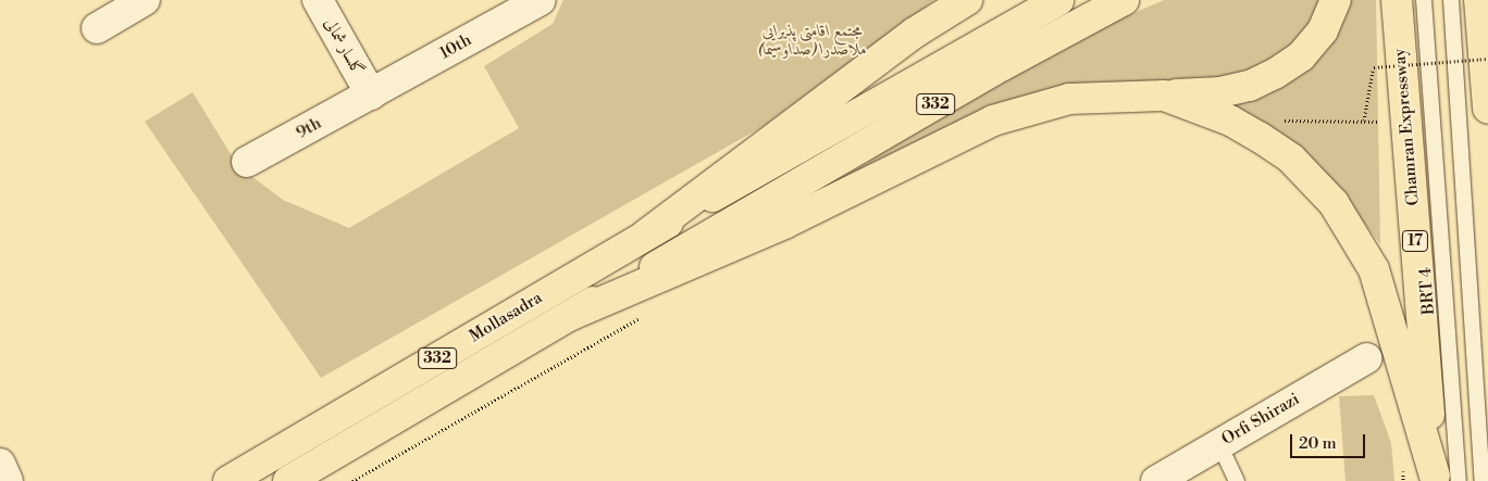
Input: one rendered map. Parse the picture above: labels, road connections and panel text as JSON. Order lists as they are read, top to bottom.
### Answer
{
  "streets": {
    "main road": [
      "332",
      "Chamran Expressway",
      "17",
      "Mollasadra"
    ],
    "street": [
      "گلسار شمالی",
      "10th",
      "9th",
      "Orfi Shirazi"
    ],
    "lane": ["BRT 4"]
  },
  "crossings": [
    ["گلسار شمالی", "10th"],
    ["گلسار شمالی", "9th"],
    ["10th", "9th"],
    ["Chamran Expressway", "BRT 4"]
  ],
  "parks": ["مجتمع اقامتی پذیرایی ملاصدرا (صداوسیما)"],
  "scale_bar": "20 m"
}
